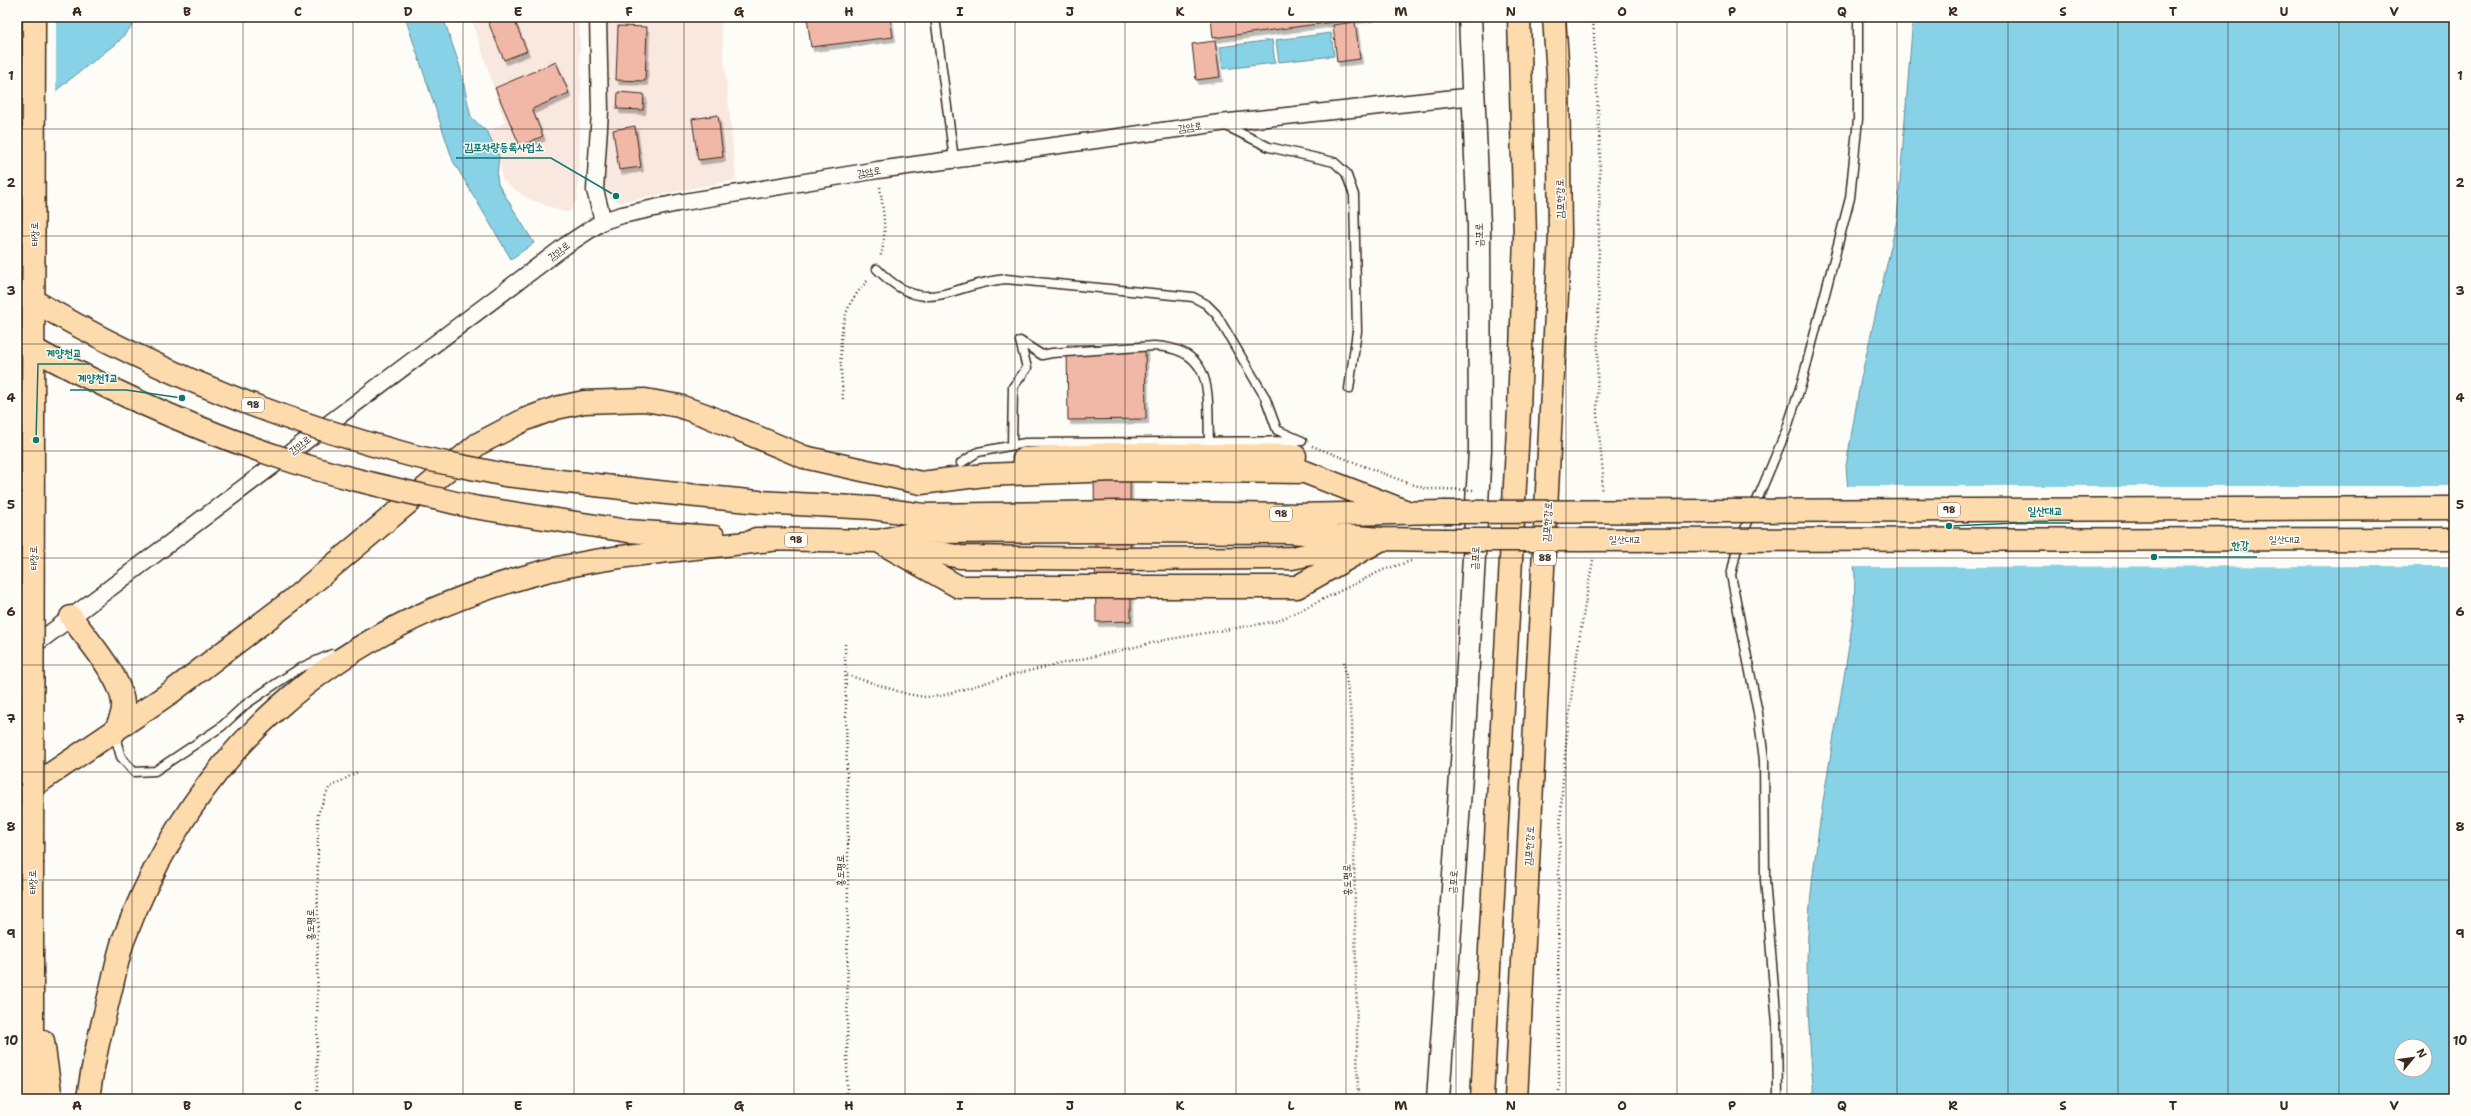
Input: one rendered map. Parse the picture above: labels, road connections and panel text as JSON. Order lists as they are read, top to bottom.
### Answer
{
  "streets": {
    "main road": [
      "김포한강로",
      "태장로",
      "금포로",
      "98",
      "일산대교",
      "88"
    ],
    "street": ["감암로"],
    "path": ["홍도평로"]
  },
  "crossings": [
    ["감암로", "금포로"],
    ["98", "일산대교"]
  ],
  "places": [
    "김포차량등록사업소",
    "계양천1교",
    "계양천교",
    "일산대교",
    "한강"
  ],
  "north": "top right",
  "grid": {
    "columns": [
      "A",
      "B",
      "C",
      "D",
      "E",
      "F",
      "G",
      "H",
      "I",
      "J",
      "K",
      "L",
      "M",
      "N",
      "O",
      "P",
      "Q",
      "R",
      "S",
      "T",
      "U",
      "V"
    ],
    "rows": [
      "1",
      "2",
      "3",
      "4",
      "5",
      "6",
      "7",
      "8",
      "9",
      "10"
    ]
  }
}
